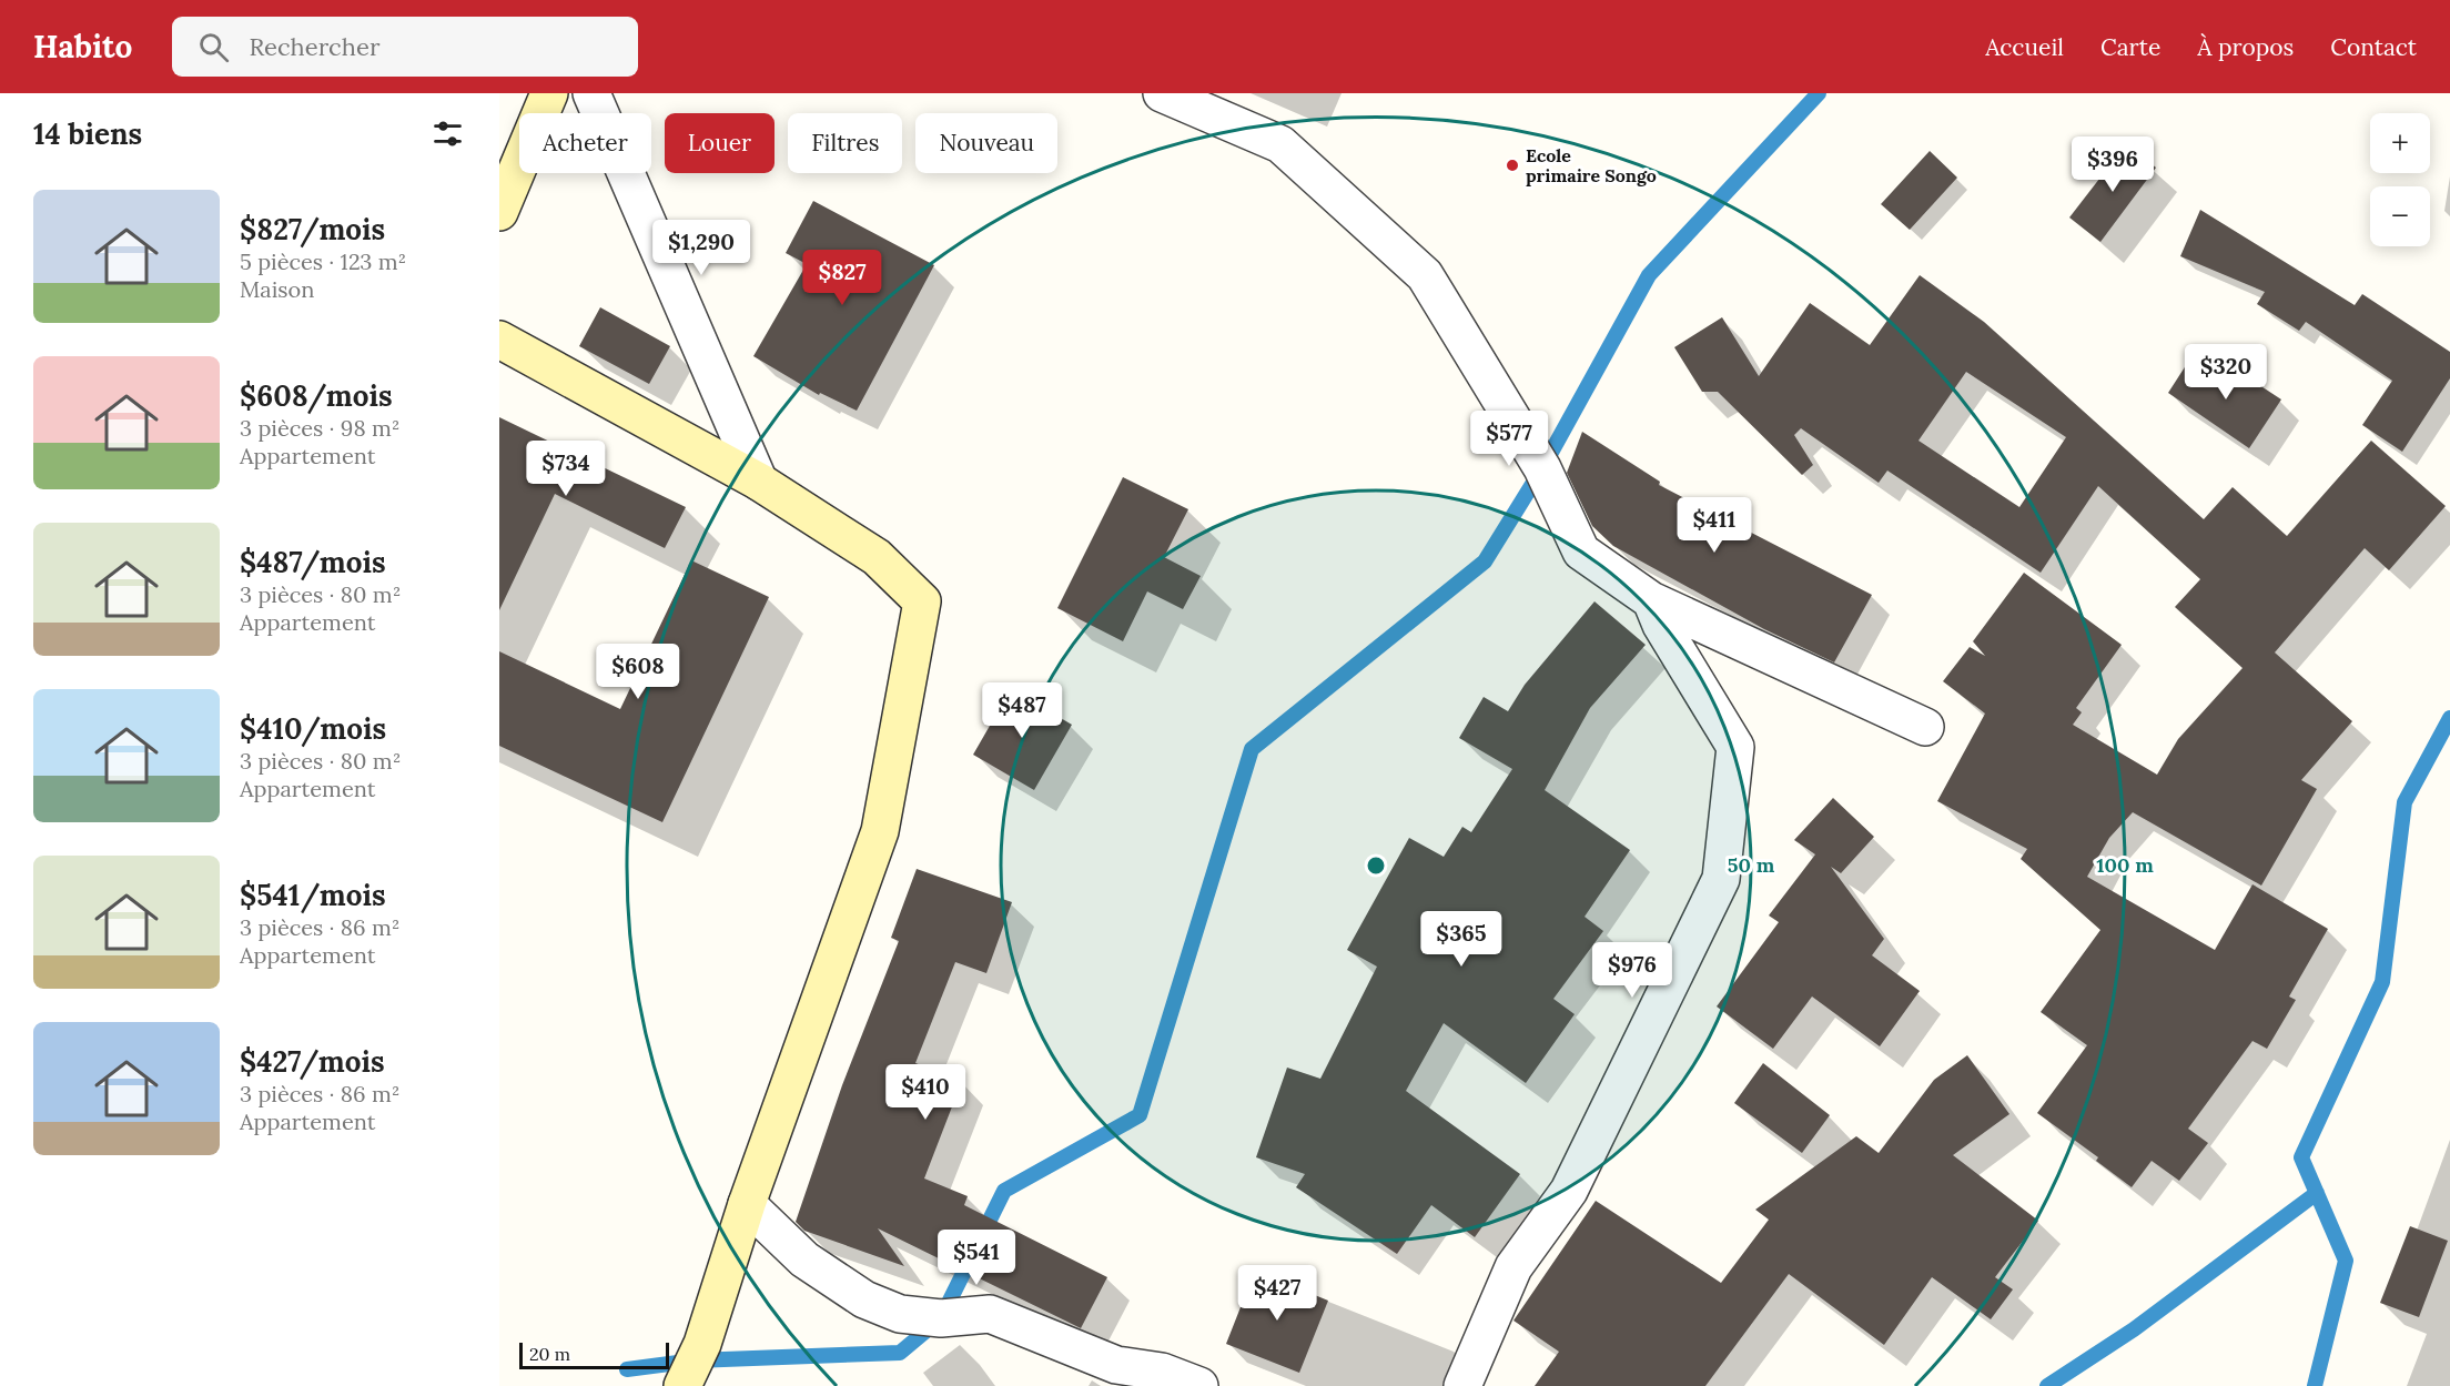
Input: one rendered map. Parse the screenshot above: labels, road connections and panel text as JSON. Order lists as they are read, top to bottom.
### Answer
{
  "places": ["Ecole primaire Songo"],
  "scale_bar": "20 m",
  "page": {
    "header": "Habito",
    "search": "Rechercher",
    "nav": [
      "Accueil",
      "Carte",
      "À propos",
      "Contact"
    ],
    "heading": "14 biens",
    "map_buttons": ["+", "−"],
    "chip": [
      "Acheter",
      "Louer",
      "Filtres",
      "Nouveau"
    ],
    "price": [
      "$396",
      "$1,290",
      "$827",
      "$320",
      "$577",
      "$734",
      "$411",
      "$608",
      "$487",
      "$365",
      "$976",
      "$410",
      "$541",
      "$427"
    ],
    "list": [
      {
        "name": "$827/mois",
        "note": "5 pièces · 123 m² · Maison"
      },
      {
        "name": "$608/mois",
        "note": "3 pièces · 98 m² · Appartement"
      },
      {
        "name": "$487/mois",
        "note": "3 pièces · 80 m² · Appartement"
      },
      {
        "name": "$410/mois",
        "note": "3 pièces · 80 m² · Appartement"
      },
      {
        "name": "$541/mois",
        "note": "3 pièces · 86 m² · Appartement"
      },
      {
        "name": "$427/mois",
        "note": "3 pièces · 86 m² · Appartement"
      }
    ],
    "scale": "20 m"
  },
  "rings": ["50 m", "100 m"]
}
